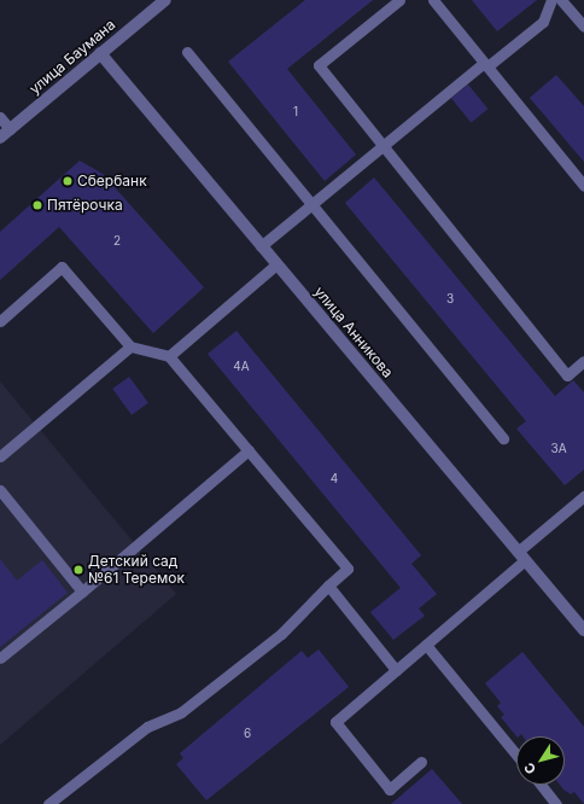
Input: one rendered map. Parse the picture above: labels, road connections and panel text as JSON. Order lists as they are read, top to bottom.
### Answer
{
  "streets": {
    "street": ["улица Баумана", "улица Анникова"]
  },
  "crossings": [
    ["улица Баумана", "улица Анникова"]
  ],
  "places": ["Сбербанк", "Пятёрочка", "Детский сад №61 Теремок"],
  "house_numbers": [
    "1",
    "2",
    "3",
    "4А",
    "3А",
    "4",
    "6"
  ],
  "north": "bottom left"
}
